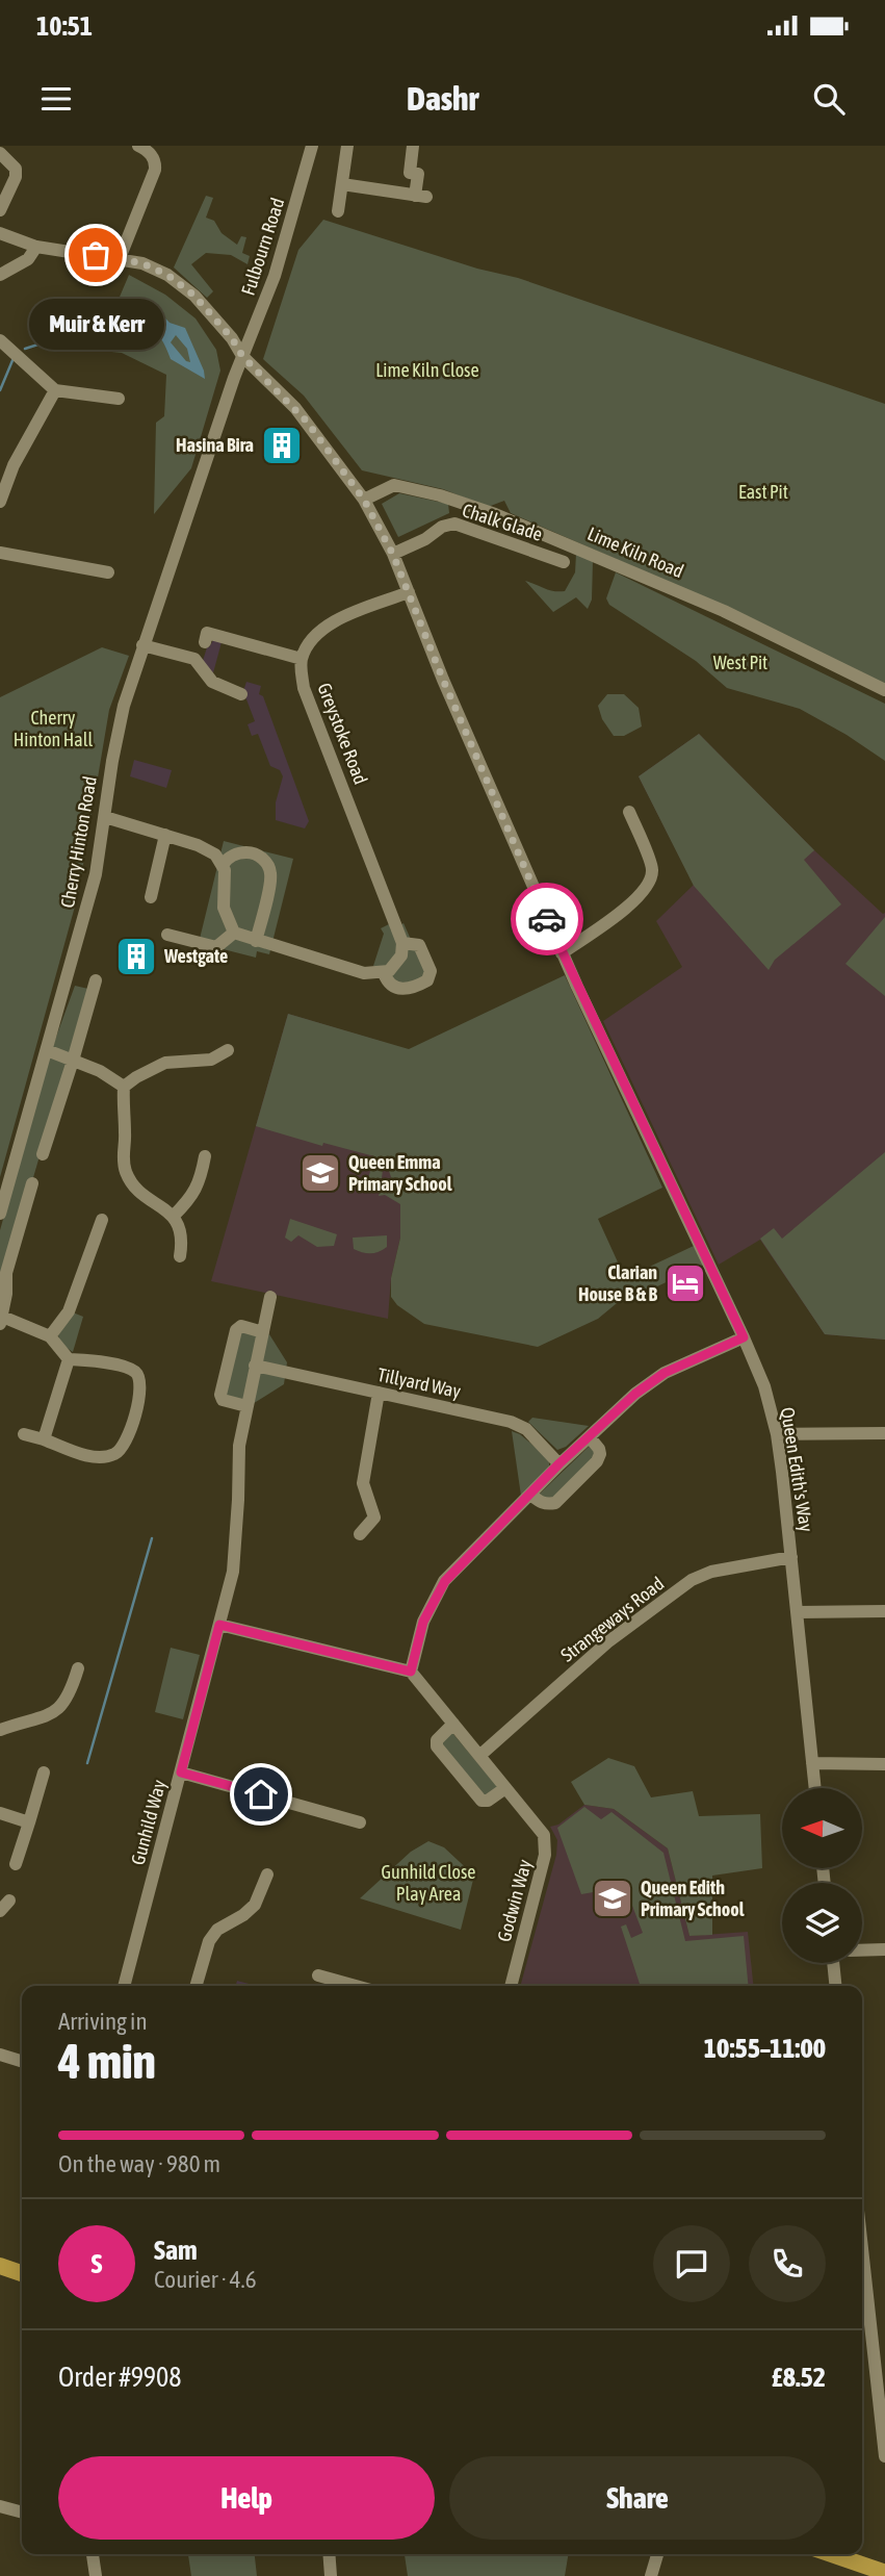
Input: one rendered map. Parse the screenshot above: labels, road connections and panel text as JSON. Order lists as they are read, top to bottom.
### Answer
{
  "streets": {
    "street": [
      "Fulbourn Road",
      "Chalk Glade",
      "Lime Kiln Road",
      "Greystoke Road",
      "Cherry Hinton Road",
      "Tillyard Way",
      "Queen Edith's Way",
      "Strangeways Road",
      "Gunhild Way",
      "Godwin Way"
    ]
  },
  "crossings": [
    ["Fulbourn Road", "Cherry Hinton Road"],
    ["Fulbourn Road", "Queen Edith's Way"],
    ["Chalk Glade", "Queen Edith's Way"],
    ["Lime Kiln Road", "Queen Edith's Way"],
    ["Cherry Hinton Road", "Queen Edith's Way"],
    ["Tillyard Way", "Gunhild Way"],
    ["Queen Edith's Way", "Strangeways Road"],
    ["Strangeways Road", "Godwin Way"]
  ],
  "parks": [
    "Lime Kiln Close",
    "East Pit",
    "West Pit",
    "Cherry Hinton Hall",
    "Gunhild Close Play Area"
  ],
  "places": {
    "other": ["Muir & Kerr"],
    "building": ["Hasina Bira", "Westgate"],
    "school or university": ["Queen Emma Primary School", "Queen Edith Primary School"],
    "hotel": ["Clarian House B & B"]
  },
  "north": "left",
  "page": {
    "status": "10:51",
    "header": "Dashr",
    "bubble": "Muir & Kerr",
    "heading": ["4 min", "Arriving in", "10:55–11:00"],
    "panel": [
      "Sam",
      "Courier · 4.6",
      "Order #9908",
      "£8.52"
    ],
    "bar": "On the way · 980 m",
    "round": "S",
    "buttons": ["Help", "Share"]
  }
}
